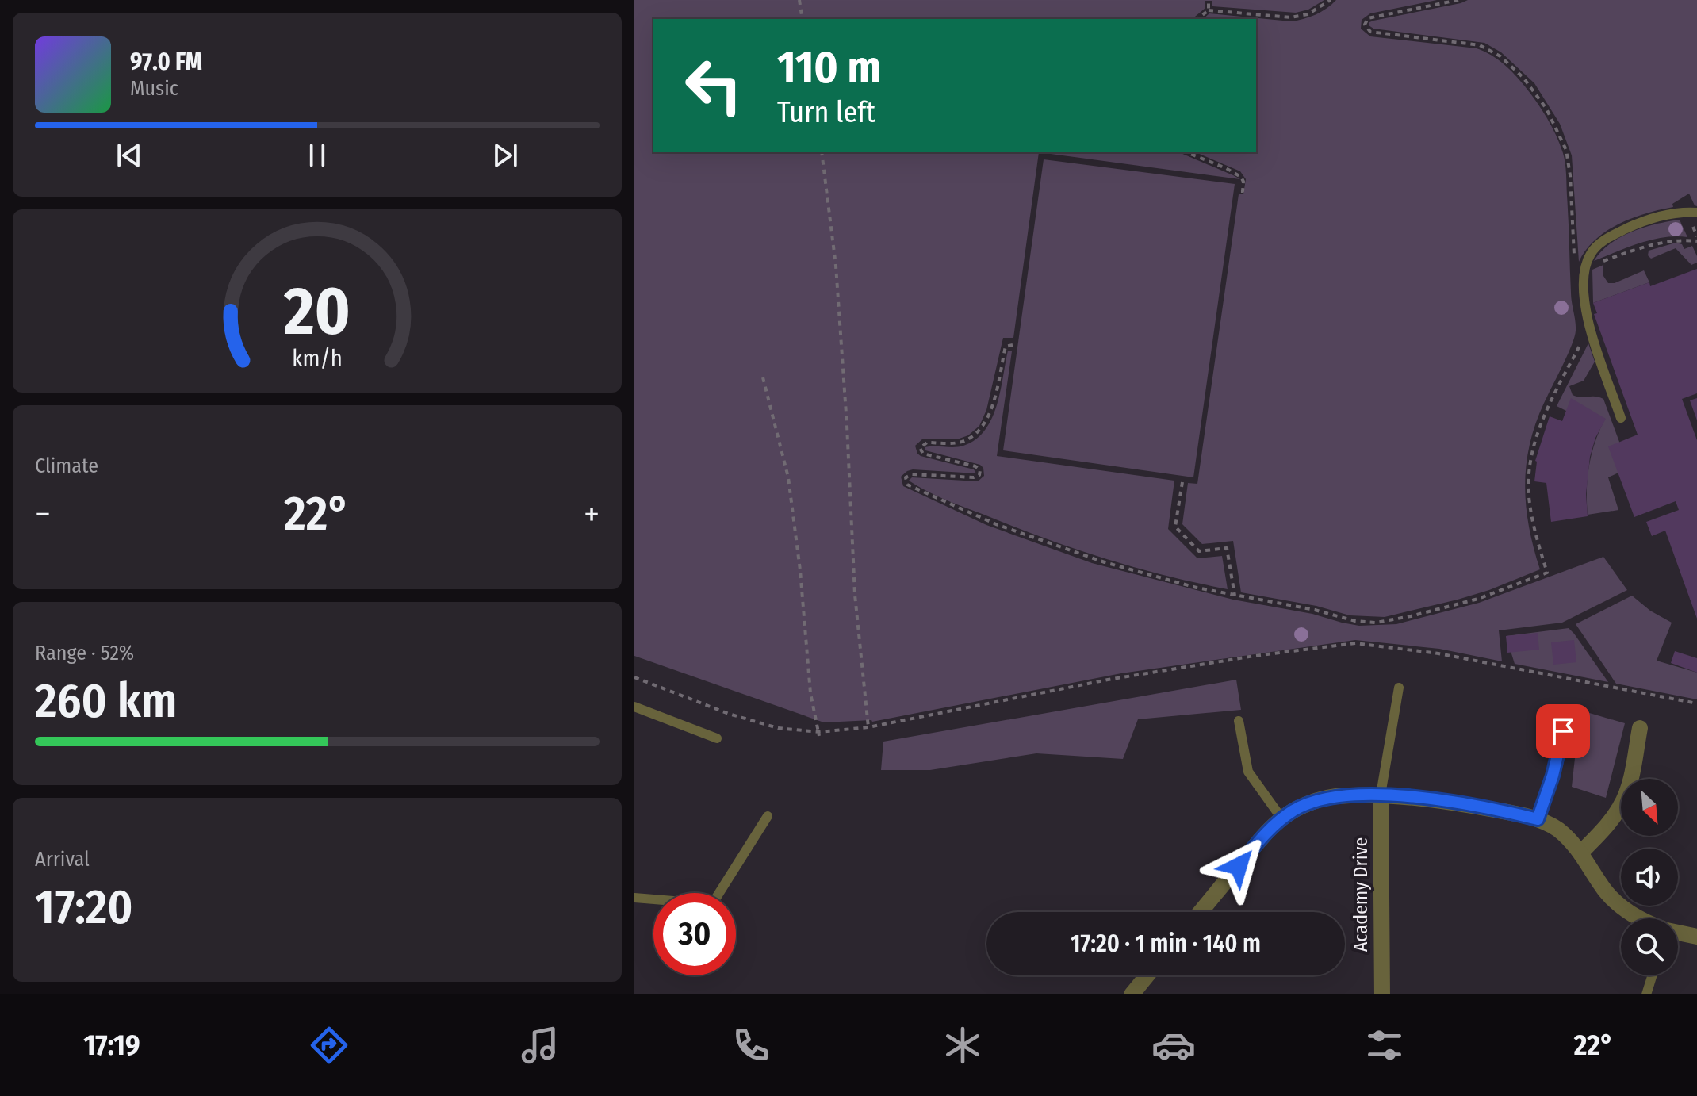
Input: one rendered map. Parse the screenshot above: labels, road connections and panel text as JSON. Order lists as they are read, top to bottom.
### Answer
{
  "streets": {
    "street": ["Academy Drive"]
  },
  "north": "bottom right",
  "page": {
    "turn": ["110 m", "Turn left"],
    "song": ["97.0 FM", "Music"],
    "tile": [
      "Climate",
      ["Range · 52%", "260 km"],
      ["Arrival", "17:20"]
    ],
    "heat": ["−", "22°", "+"],
    "limit": "30",
    "trip": "17:20 · 1 min · 140 m",
    "tabs": ["17:19", "22°"],
    "gauge": ["20", "km/h"]
  }
}
